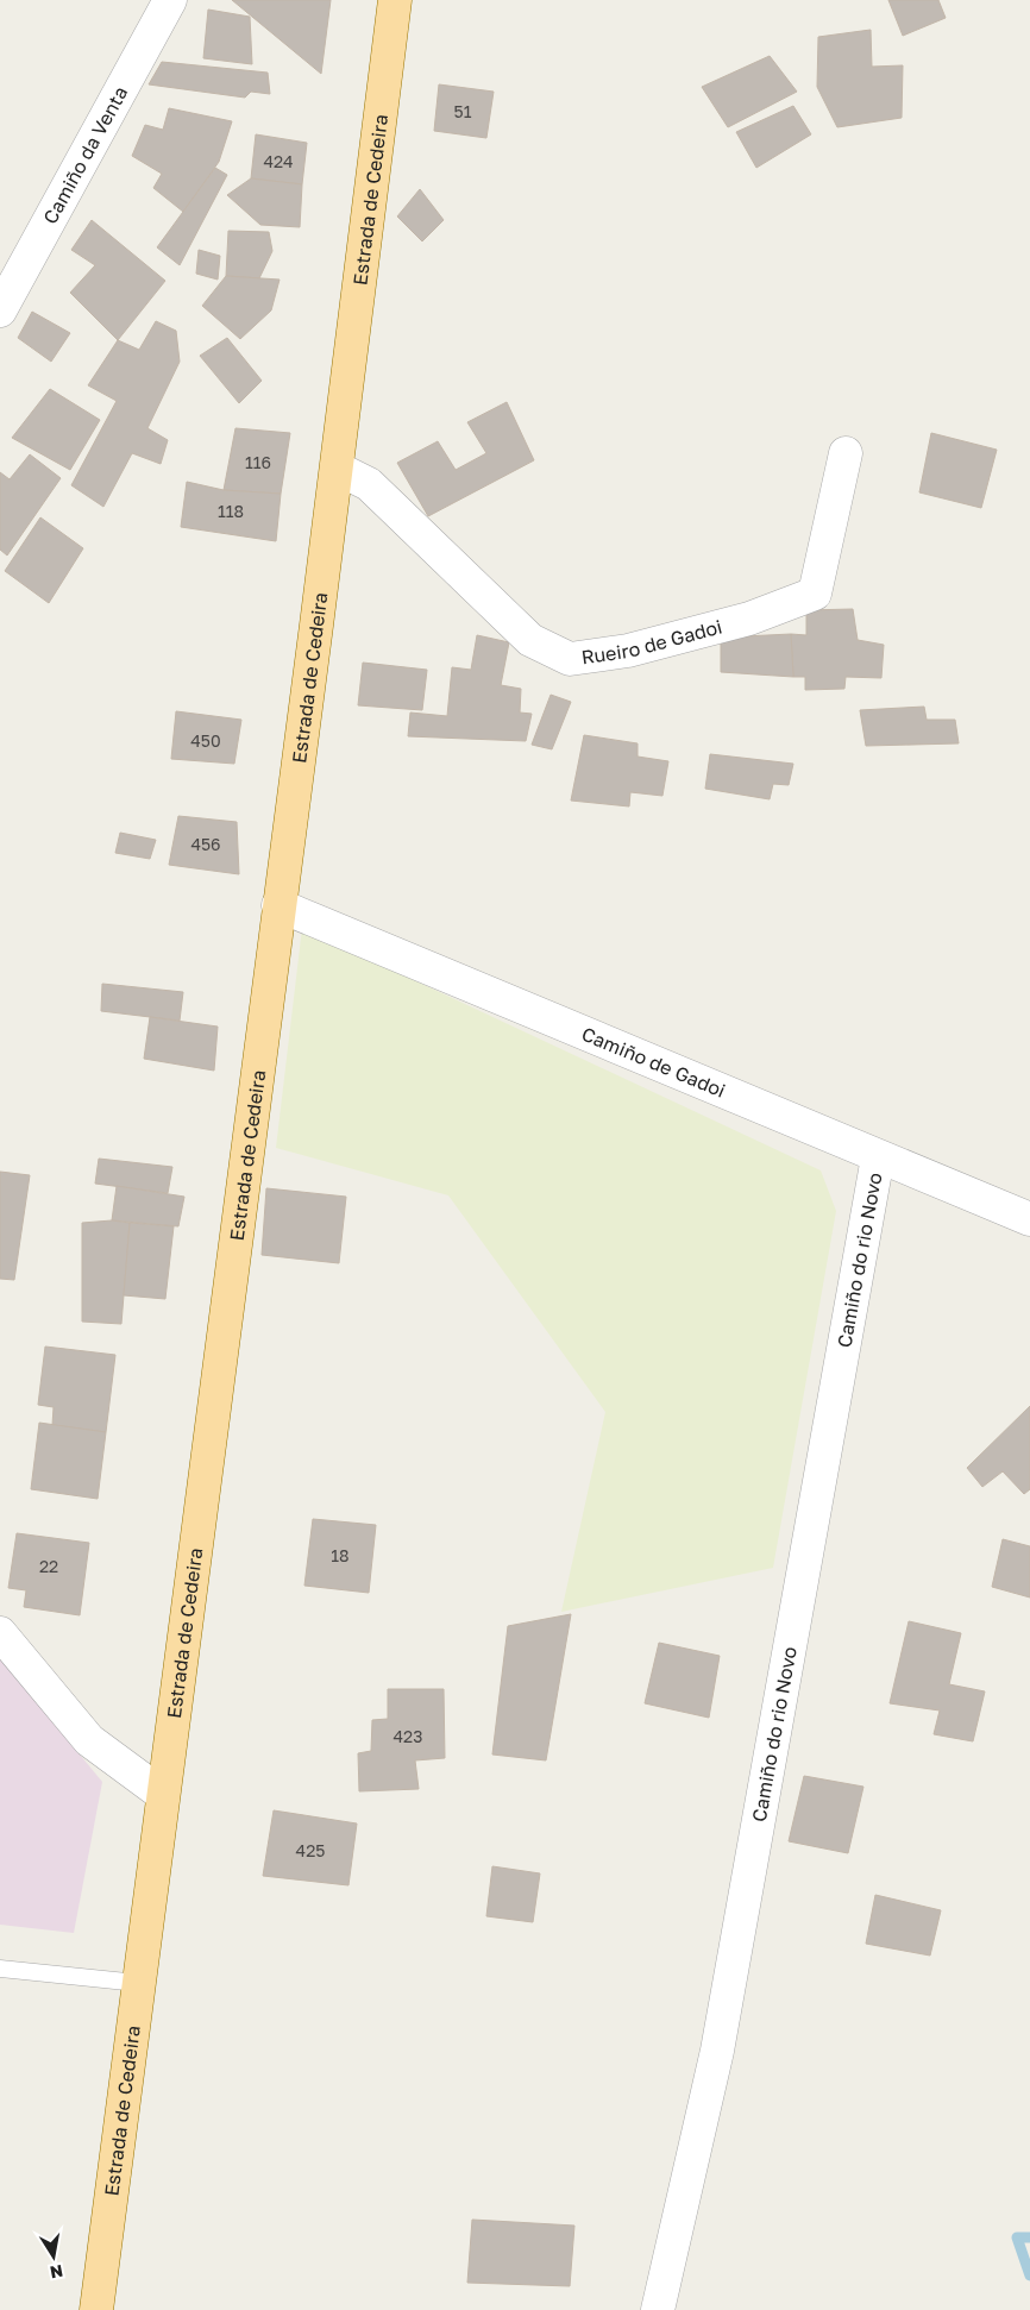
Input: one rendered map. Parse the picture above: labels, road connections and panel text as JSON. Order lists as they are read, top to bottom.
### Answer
{
  "streets": {
    "main road": ["Estrada de Cedeira"],
    "street": [
      "Camiño da Venta",
      "Rueiro de Gadoi",
      "Camiño de Gadoi",
      "Camiño do rio Novo"
    ]
  },
  "crossings": [
    ["Estrada de Cedeira", "Rueiro de Gadoi"],
    ["Estrada de Cedeira", "Camiño de Gadoi"],
    ["Camiño de Gadoi", "Camiño do rio Novo"]
  ],
  "house_numbers": [
    "51",
    "424",
    "116",
    "118",
    "450",
    "456",
    "18",
    "22",
    "423",
    "425"
  ],
  "north": "bottom"
}
